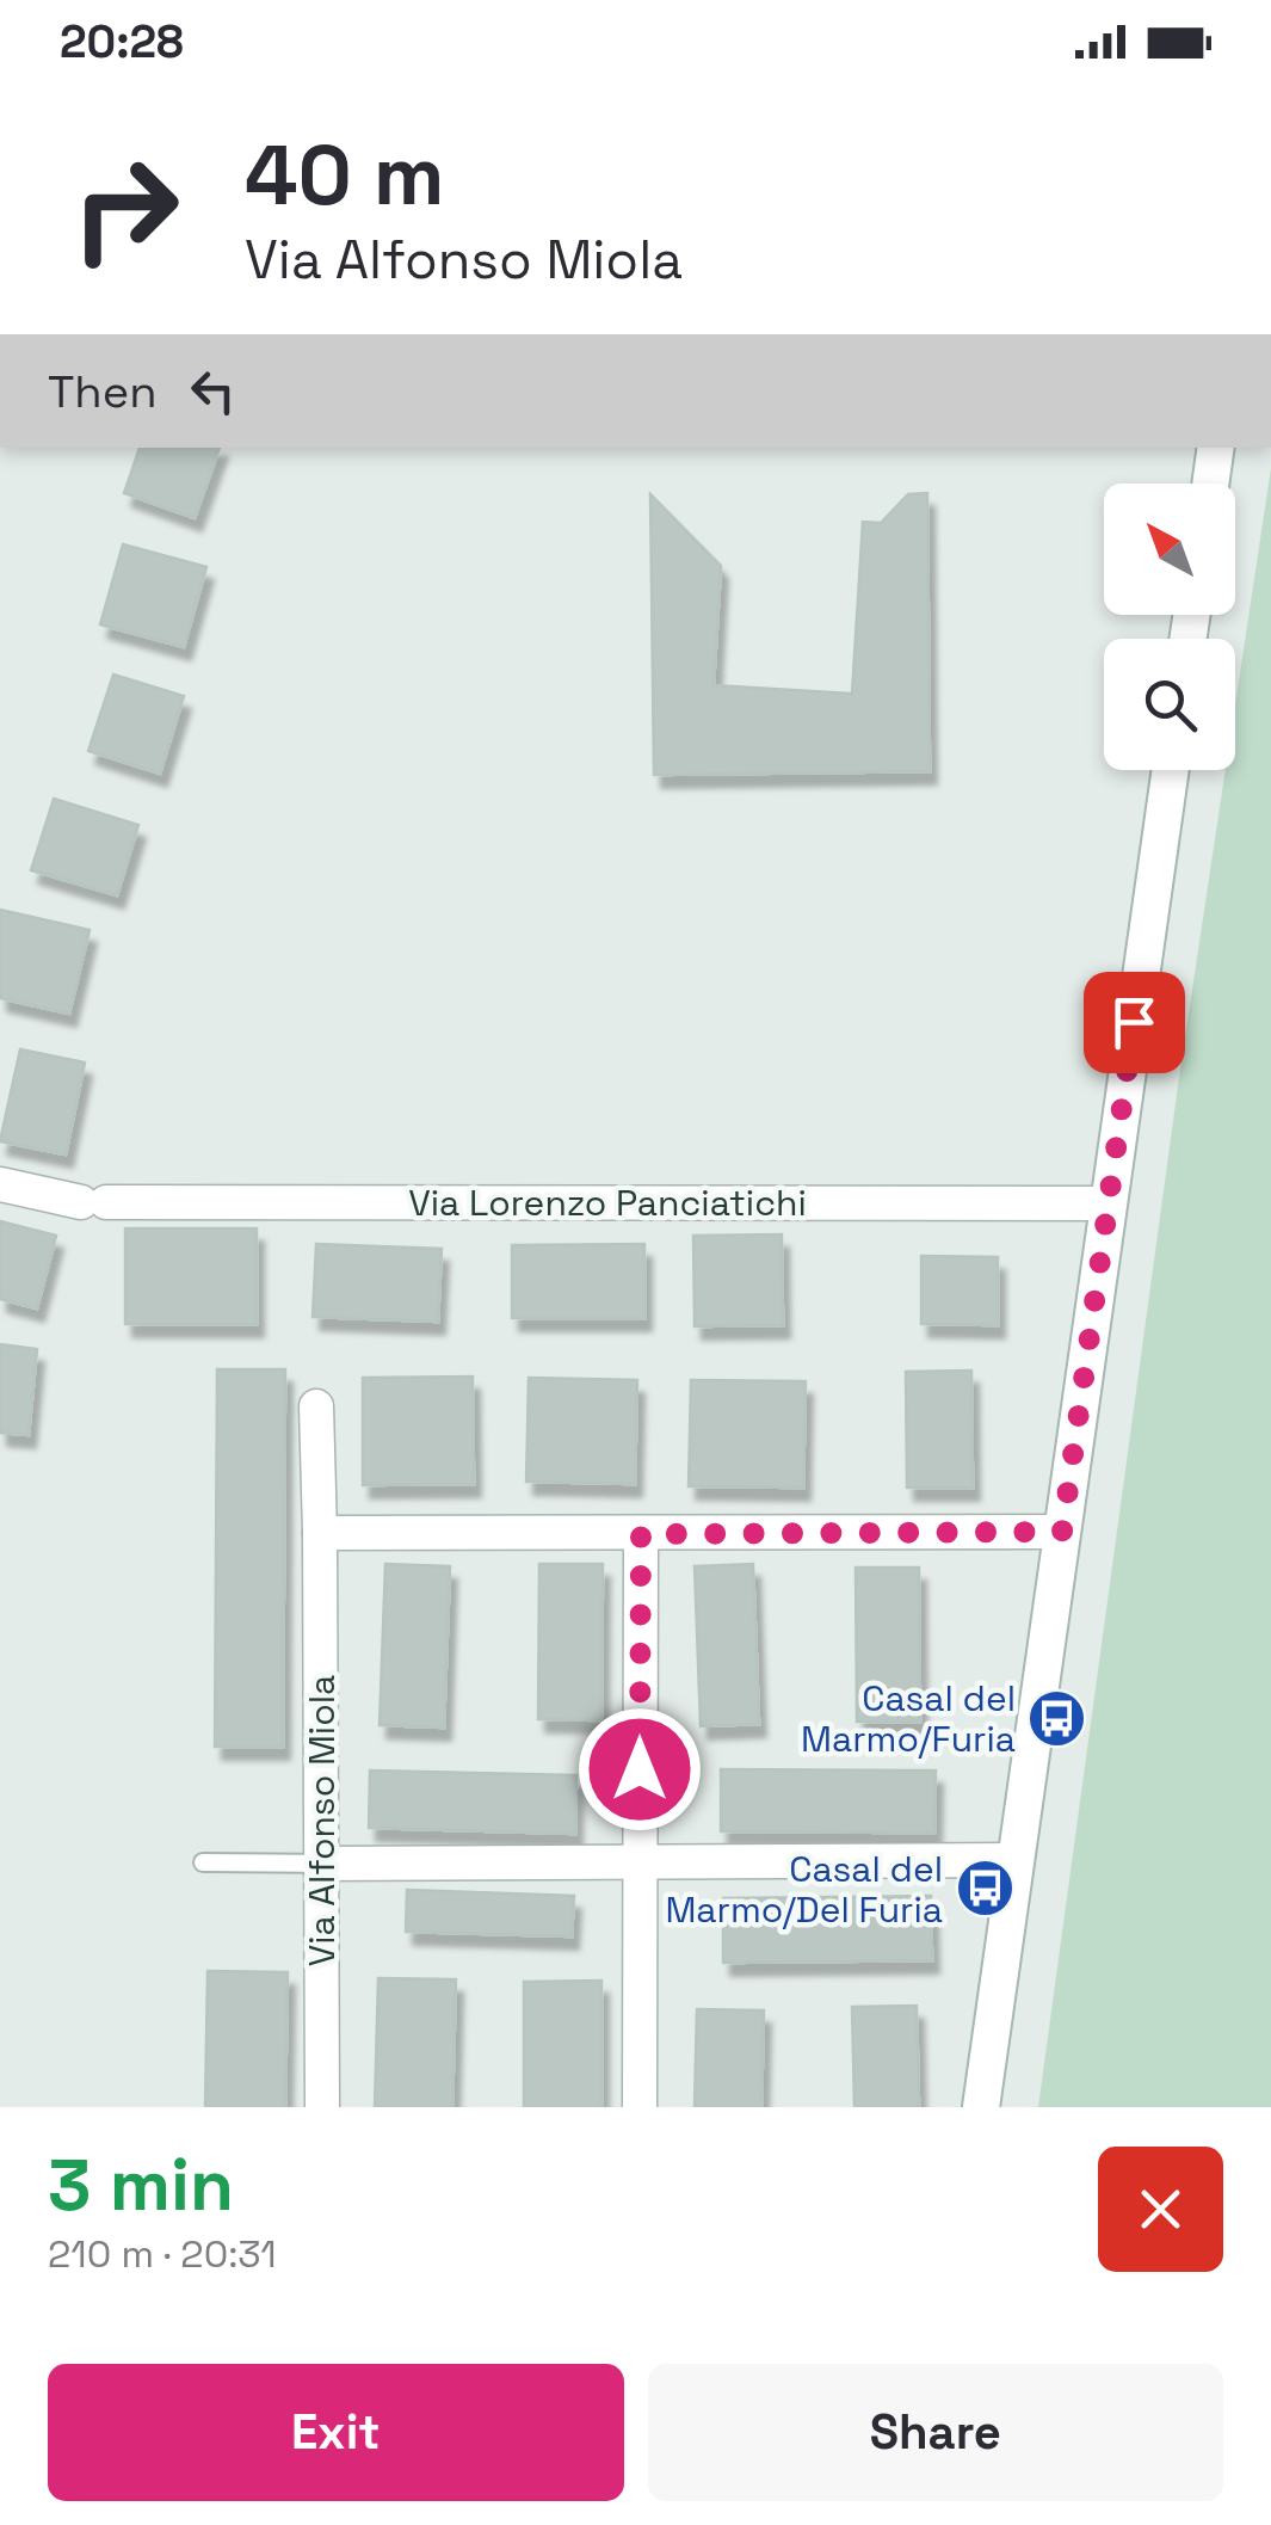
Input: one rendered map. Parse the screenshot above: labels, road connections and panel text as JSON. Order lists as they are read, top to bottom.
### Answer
{
  "streets": {
    "street": ["Via Lorenzo Panciatichi", "Via Alfonso Miola"]
  },
  "places": {
    "bus stop": ["Casal del Marmo/Furia", "Casal del Marmo/Del Furia"]
  },
  "north": "top left",
  "page": {
    "status": "20:28",
    "turn": ["40 m", "Via Alfonso Miola"],
    "then": "Then",
    "heading": ["3 min", "210 m · 20:31"],
    "buttons": ["Exit", "Share"]
  }
}
